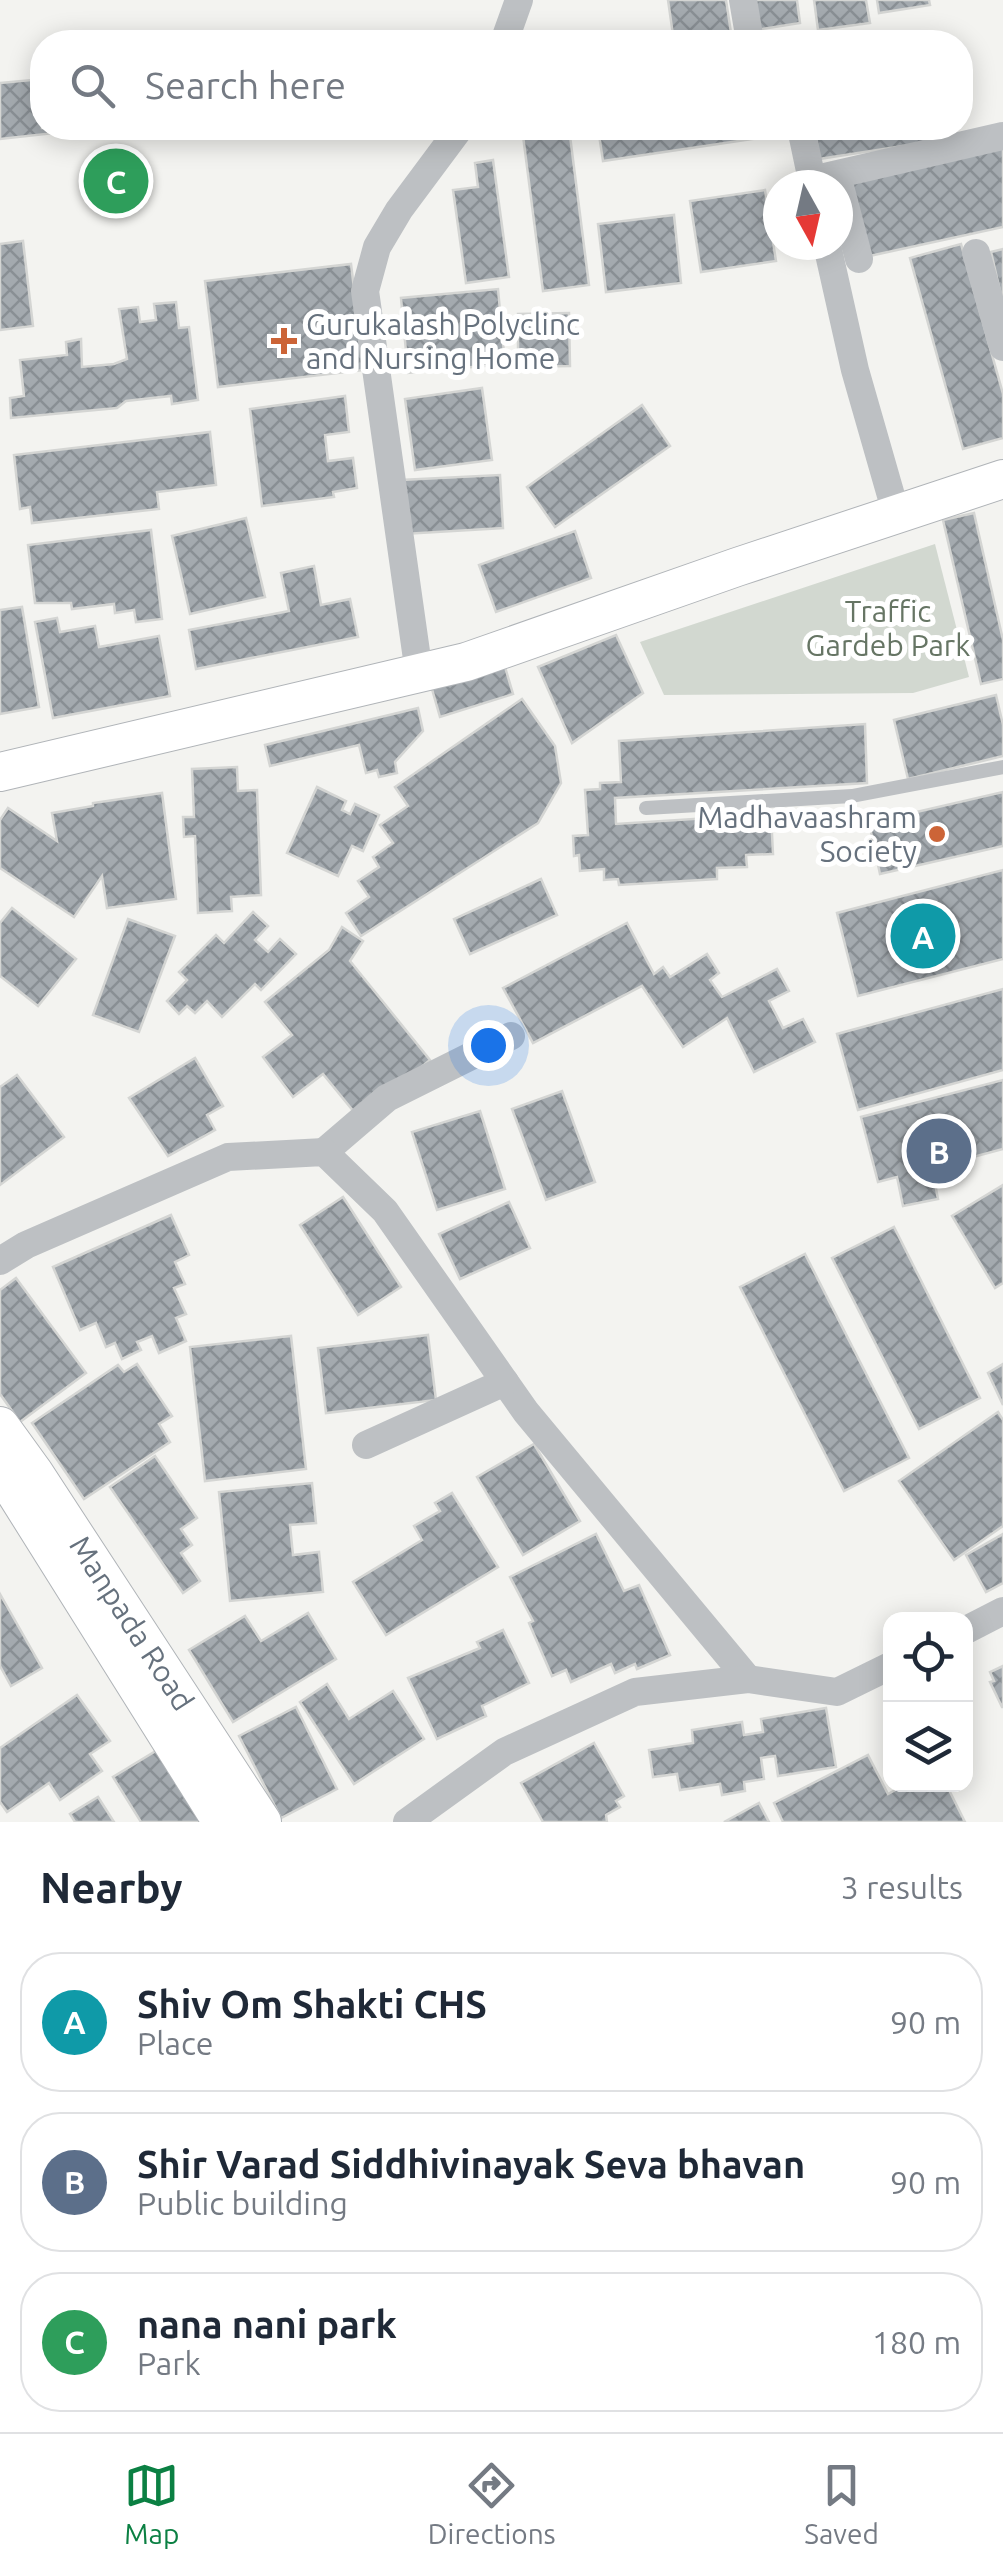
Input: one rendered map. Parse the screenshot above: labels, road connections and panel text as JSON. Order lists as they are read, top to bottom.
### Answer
{
  "streets": {
    "street": ["Manpada Road"]
  },
  "parks": ["Traffic Gardeb Park"],
  "places": {
    "health": ["Gurukalash Polyclinc and Nursing Home"],
    "other": ["Madhavaashram Society"]
  },
  "north": "bottom",
  "page": {
    "search": "Search here",
    "pins": ["C", "A", "B"],
    "heading": ["Nearby", "3 results"],
    "list": [
      {
        "mark": "A",
        "name": "Shiv Om Shakti CHS",
        "note": "Place",
        "value": "90 m"
      },
      {
        "mark": "B",
        "name": "Shir Varad Siddhivinayak Seva bhavan",
        "note": "Public building",
        "value": "90 m"
      },
      {
        "mark": "C",
        "name": "nana nani park",
        "note": "Park",
        "value": "180 m"
      }
    ],
    "nav": ["Map", "Directions", "Saved"]
  }
}
